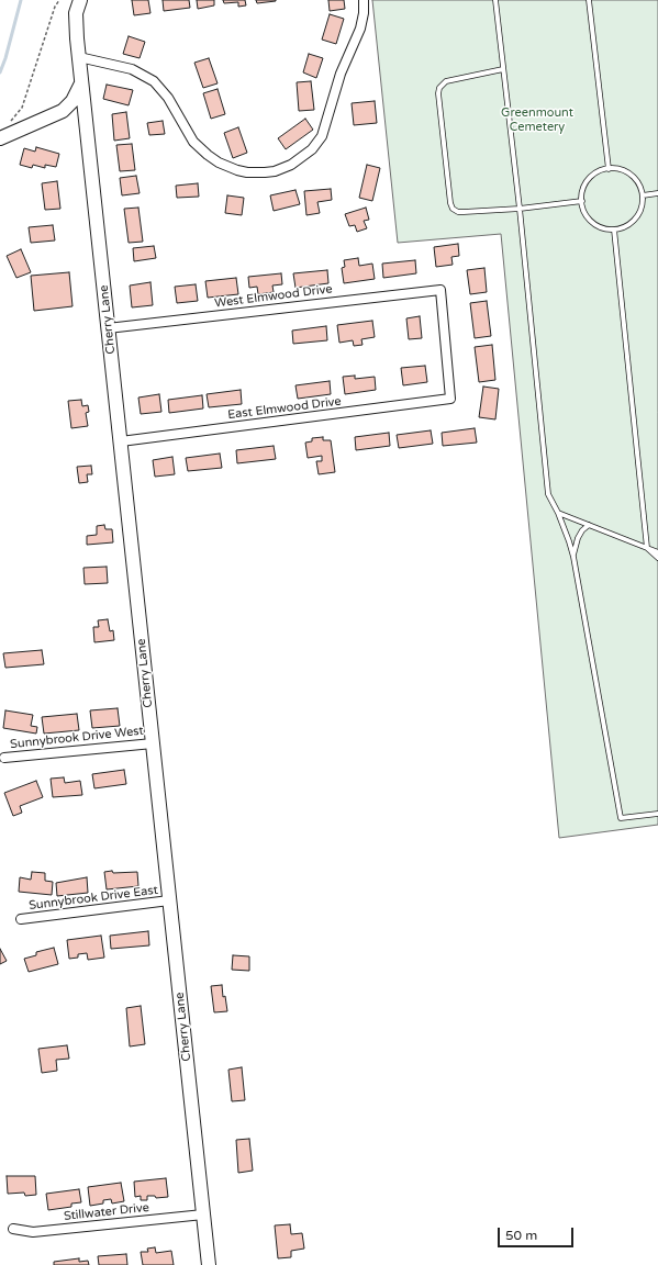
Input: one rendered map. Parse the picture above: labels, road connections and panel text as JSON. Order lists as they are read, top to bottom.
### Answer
{
  "streets": {
    "street": [
      "West Elmwood Drive",
      "Cherry Lane",
      "East Elmwood Drive",
      "Sunnybrook Drive West",
      "Sunnybrook Drive East",
      "Stillwater Drive"
    ]
  },
  "crossings": [
    ["West Elmwood Drive", "Cherry Lane"],
    ["West Elmwood Drive", "East Elmwood Drive"],
    ["Cherry Lane", "East Elmwood Drive"],
    ["Cherry Lane", "Sunnybrook Drive West"],
    ["Cherry Lane", "Sunnybrook Drive East"],
    ["Cherry Lane", "Stillwater Drive"]
  ],
  "parks": ["Greenmount Cemetery"],
  "scale_bar": "50 m"
}
